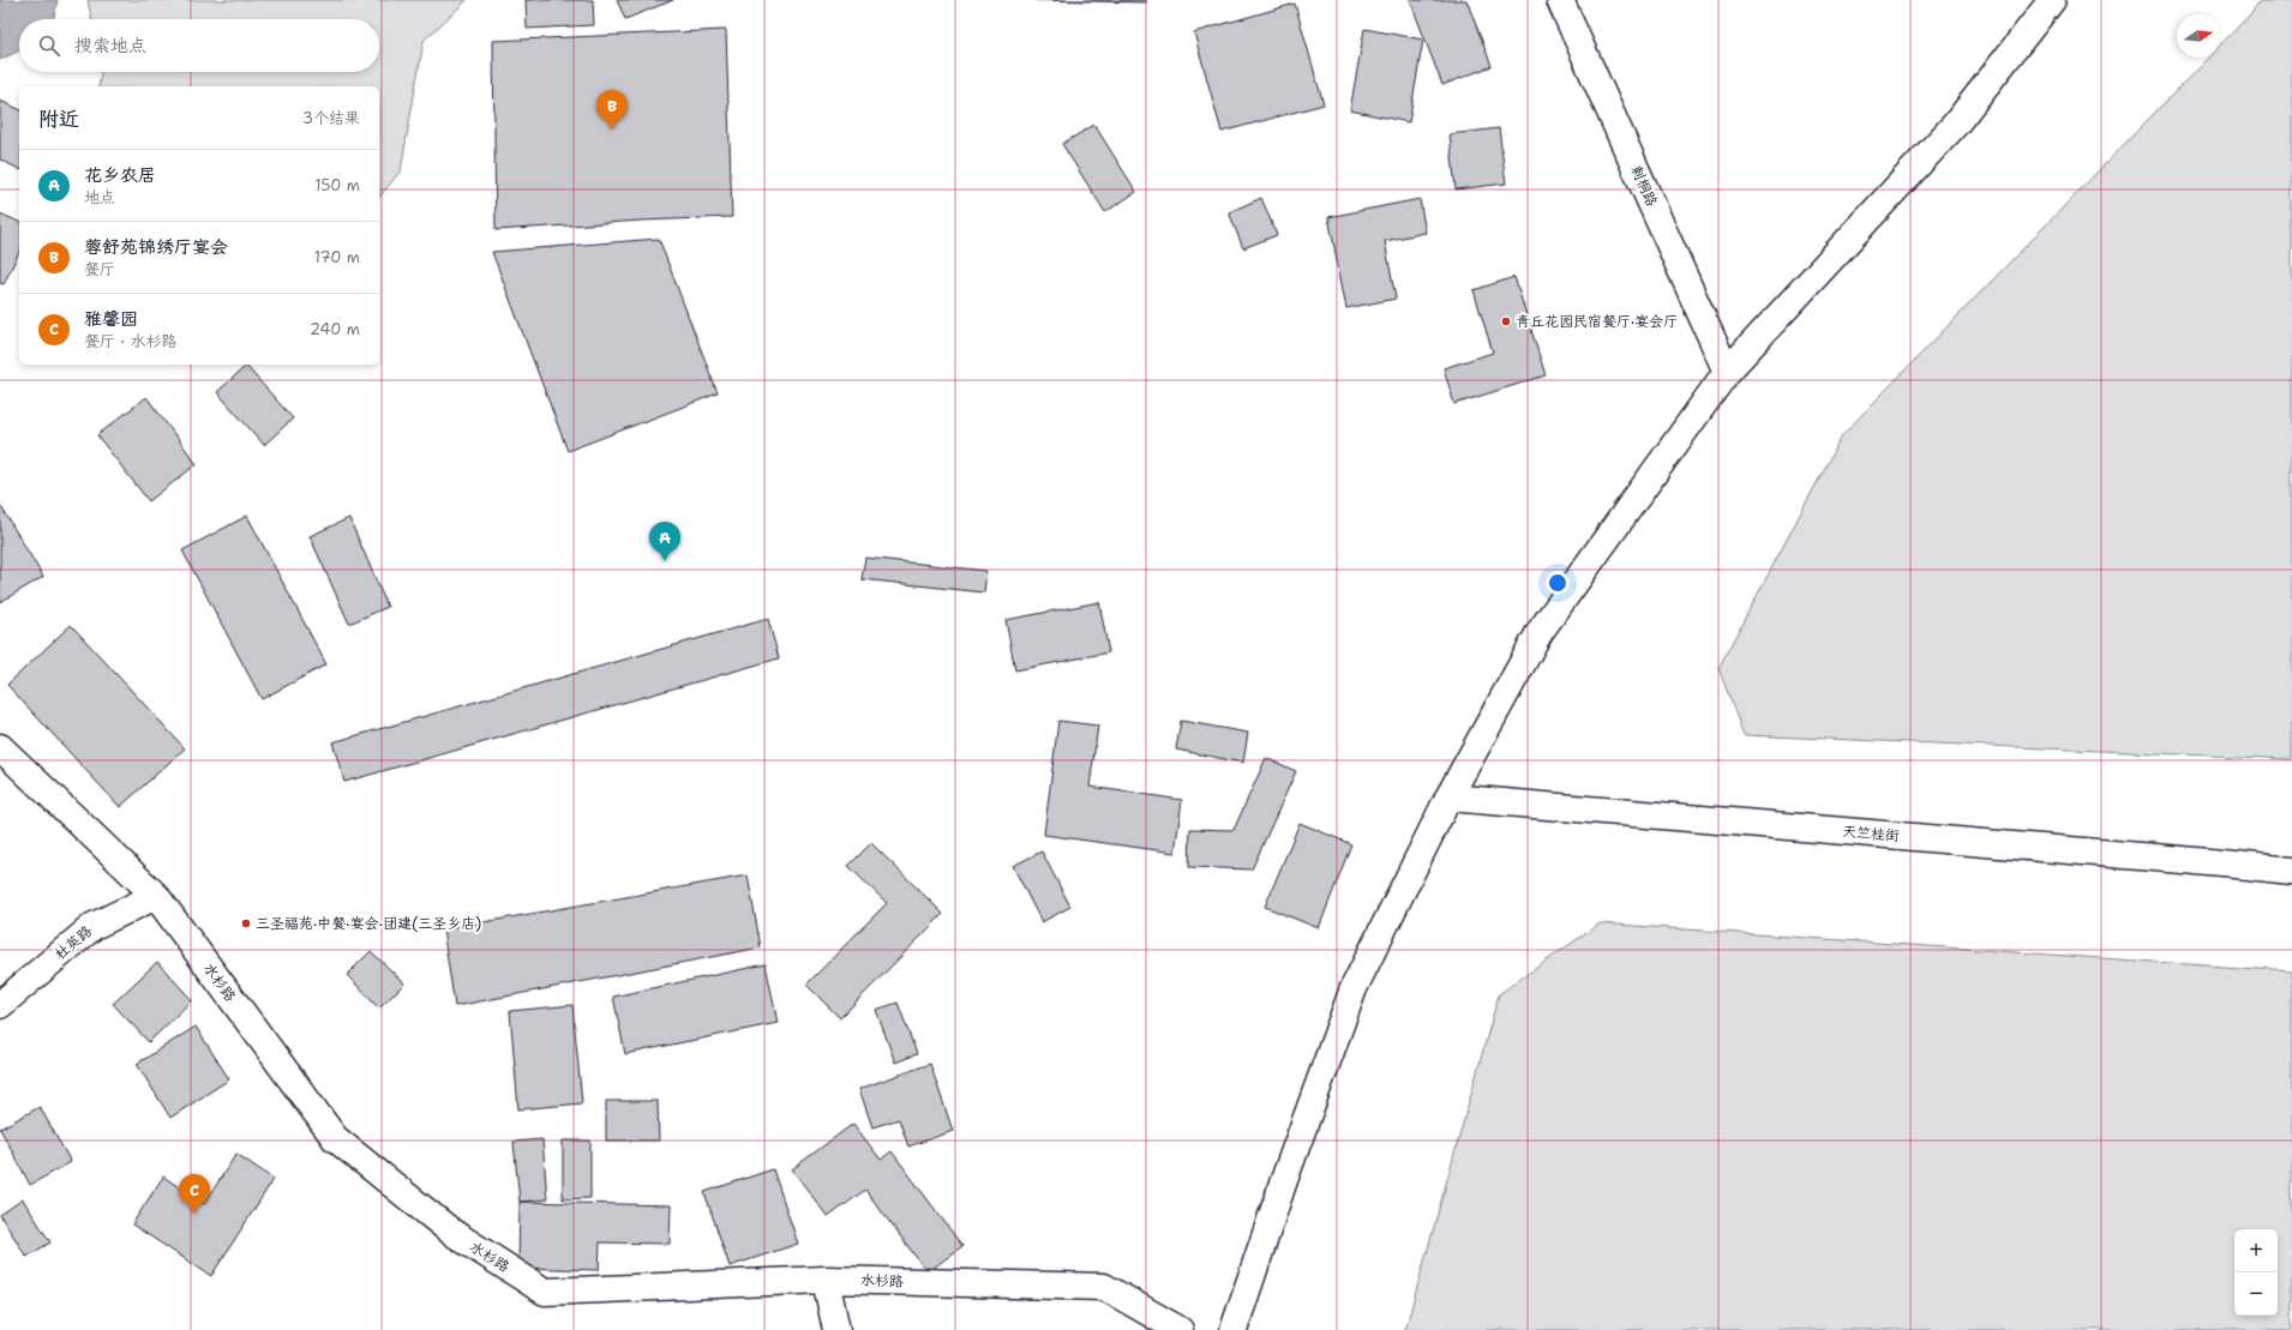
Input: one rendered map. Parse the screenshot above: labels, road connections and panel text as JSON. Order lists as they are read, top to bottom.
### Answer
{
  "streets": {
    "street": [
      "刺桐路",
      "天竺桂街",
      "杜英路",
      "水杉路"
    ]
  },
  "crossings": [
    ["杜英路", "水杉路"]
  ],
  "places": ["青丘花园民宿餐厅·宴会厅", "三圣福苑·中餐·宴会·团建(三圣乡店)"],
  "north": "right",
  "page": {
    "search": "搜索地点",
    "heading": ["附近", "3个结果"],
    "pins": ["B", "A", "C"],
    "list": [
      {
        "mark": "A",
        "name": "花乡农居",
        "note": "地点",
        "value": "150 m"
      },
      {
        "mark": "B",
        "name": "蓉舒苑锦绣厅宴会",
        "note": "餐厅",
        "value": "170 m"
      },
      {
        "mark": "C",
        "name": "雅馨园",
        "note": "餐厅 · 水杉路",
        "value": "240 m"
      }
    ],
    "map_buttons": ["+", "−"]
  }
}
